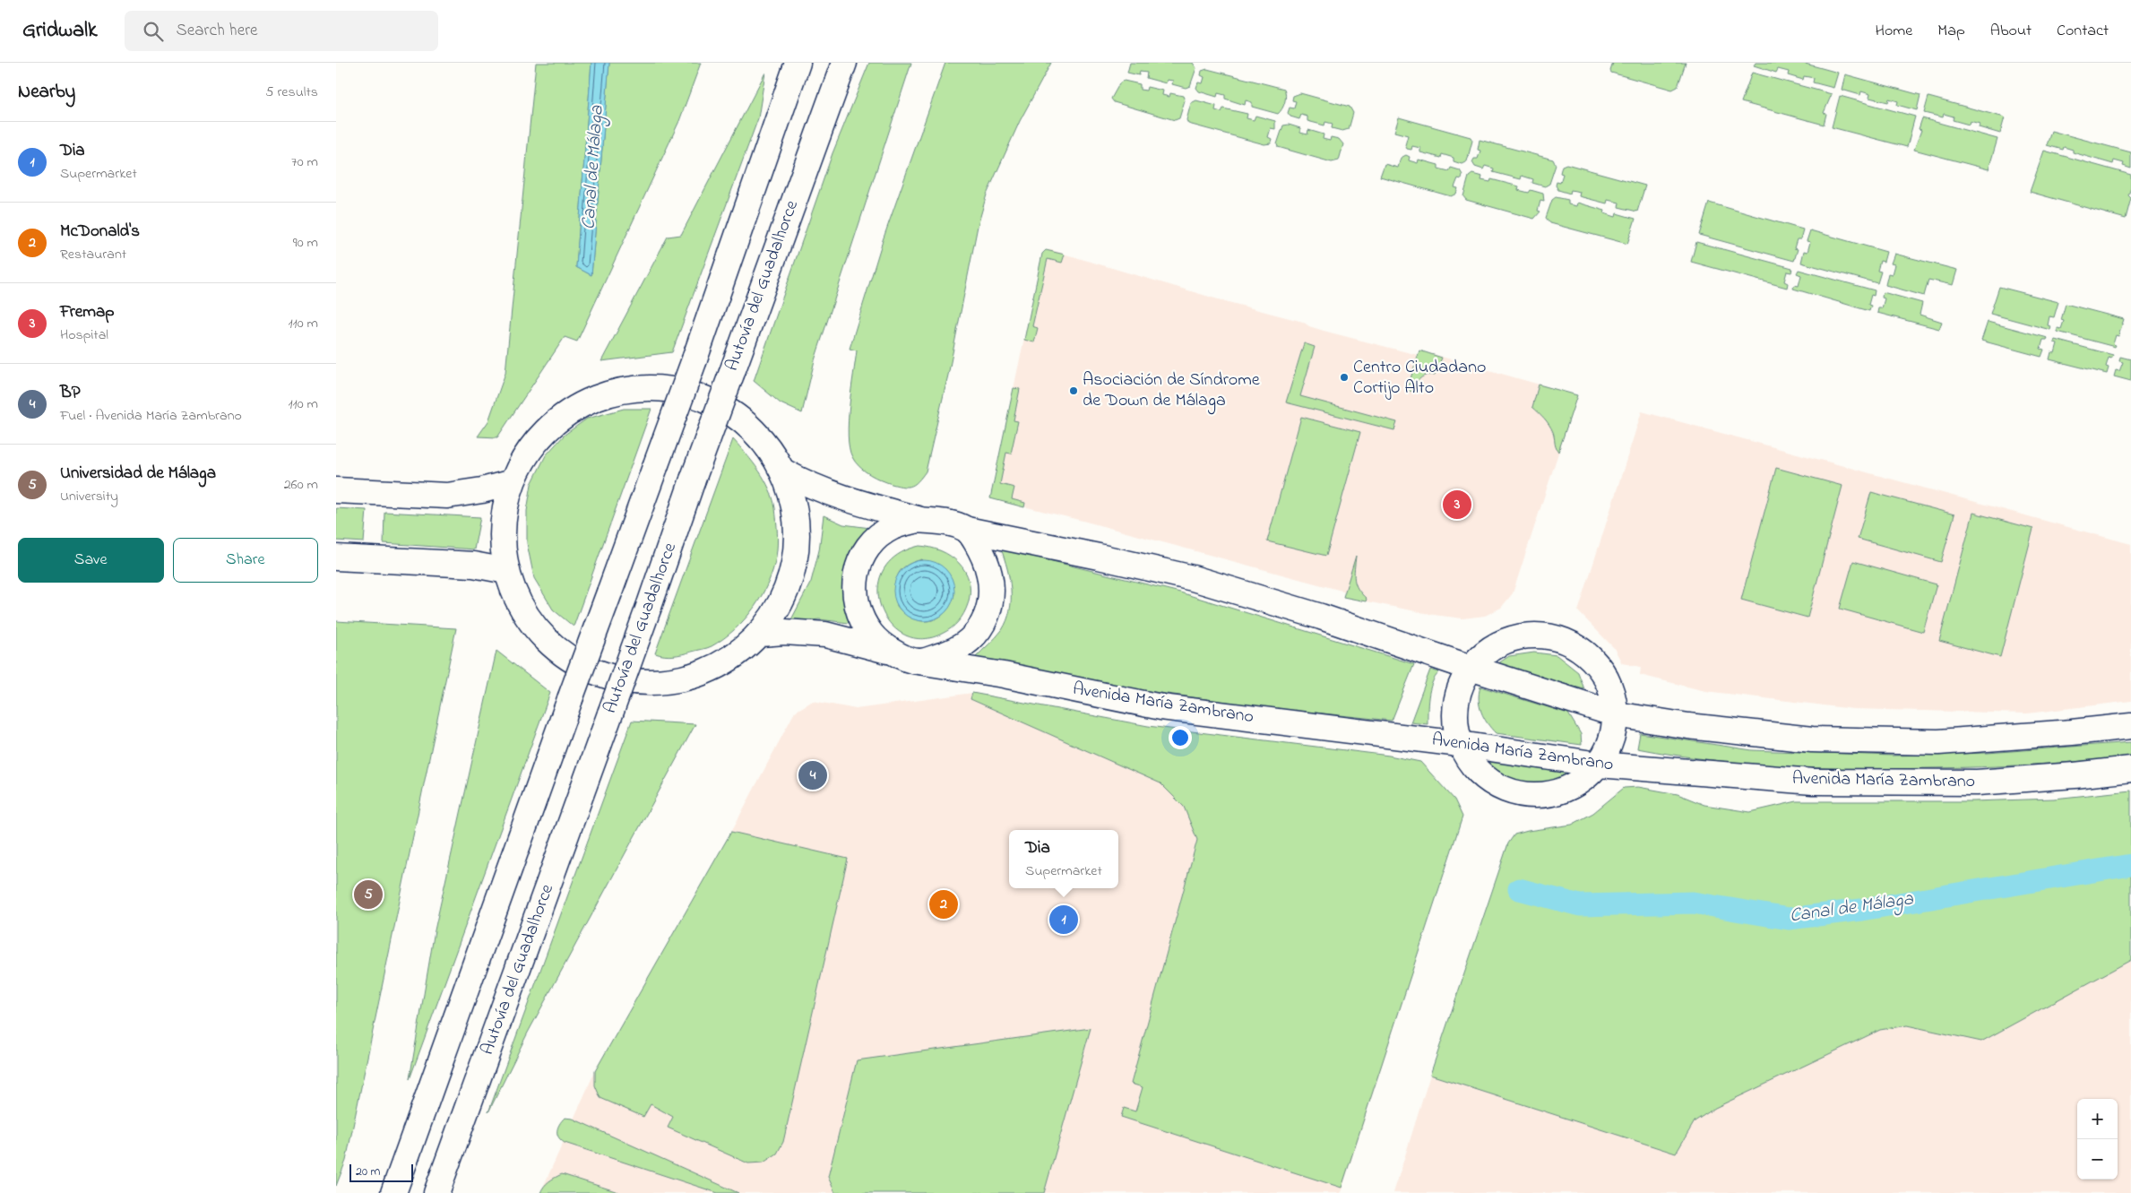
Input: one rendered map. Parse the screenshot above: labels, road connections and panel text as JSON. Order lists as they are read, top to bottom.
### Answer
{
  "streets": {
    "main road": ["Autovía del Guadalhorce", "Avenida María Zambrano"]
  },
  "water": ["Canal de Málaga"],
  "places": ["Centro Ciudadano Cortijo Alto", "Asociación de Síndrome de Down de Málaga"],
  "scale_bar": "20 m",
  "page": {
    "header": "Gridwalk",
    "search": "Search here",
    "nav": [
      "Home",
      "Map",
      "About",
      "Contact"
    ],
    "heading": ["Nearby", "5 results"],
    "list": [
      {
        "mark": "1",
        "name": "Dia",
        "note": "Supermarket",
        "value": "70 m"
      },
      {
        "mark": "2",
        "name": "McDonald's",
        "note": "Restaurant",
        "value": "90 m"
      },
      {
        "mark": "3",
        "name": "Fremap",
        "note": "Hospital",
        "value": "110 m"
      },
      {
        "mark": "4",
        "name": "BP",
        "note": "Fuel · Avenida María Zambrano",
        "value": "110 m"
      },
      {
        "mark": "5",
        "name": "Universidad de Málaga",
        "note": "University",
        "value": "260 m"
      }
    ],
    "pins": [
      "3",
      "4",
      "5",
      "2",
      "1"
    ],
    "buttons": ["Save", "Share"],
    "popup": ["Dia", "Supermarket"],
    "map_buttons": ["+", "−"],
    "scale": "20 m"
  }
}
